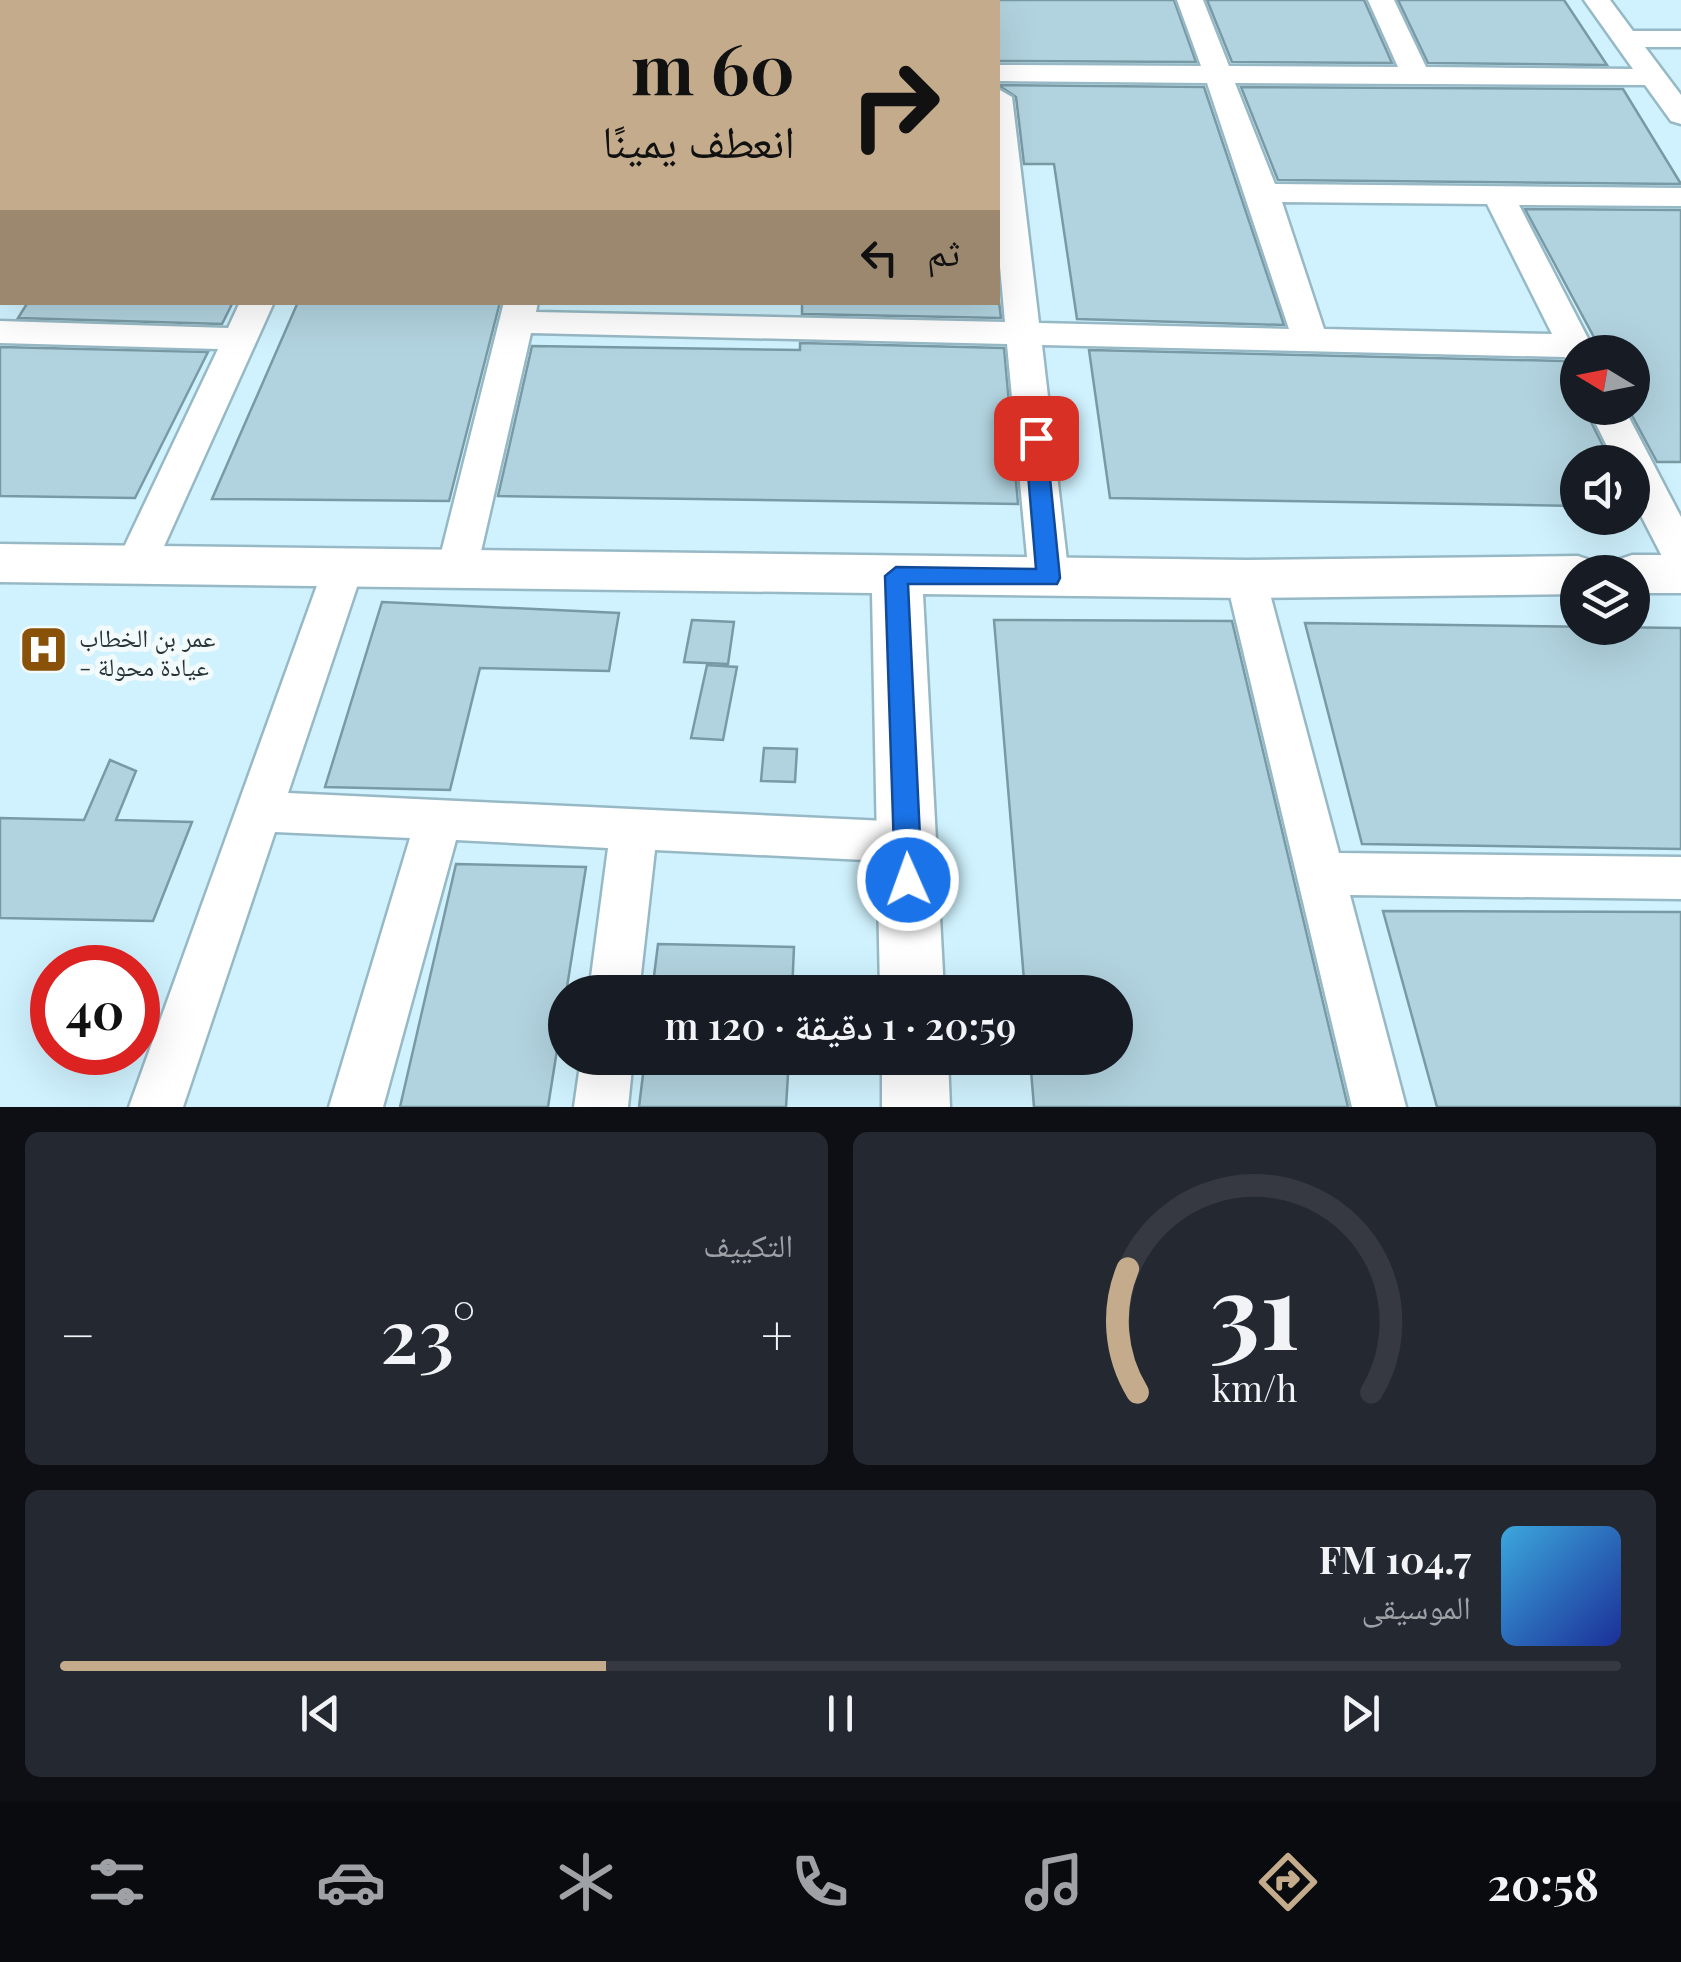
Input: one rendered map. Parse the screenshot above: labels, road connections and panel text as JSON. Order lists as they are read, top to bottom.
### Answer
{
  "places": {
    "hospital": ["عمر بن الخطاب - عيادة محولة"]
  },
  "north": "left",
  "page": {
    "turn": ["60 m", "انعطف يمينًا"],
    "then": "ثم",
    "limit": "40",
    "trip": "20:59 · 1 دقيقة · 120 m",
    "tile": "التكييف",
    "heat": ["−", "23°", "+"],
    "song": ["104.7 FM", "الموسيقى"],
    "tabs": "20:58",
    "gauge": ["31", "km/h"]
  }
}
